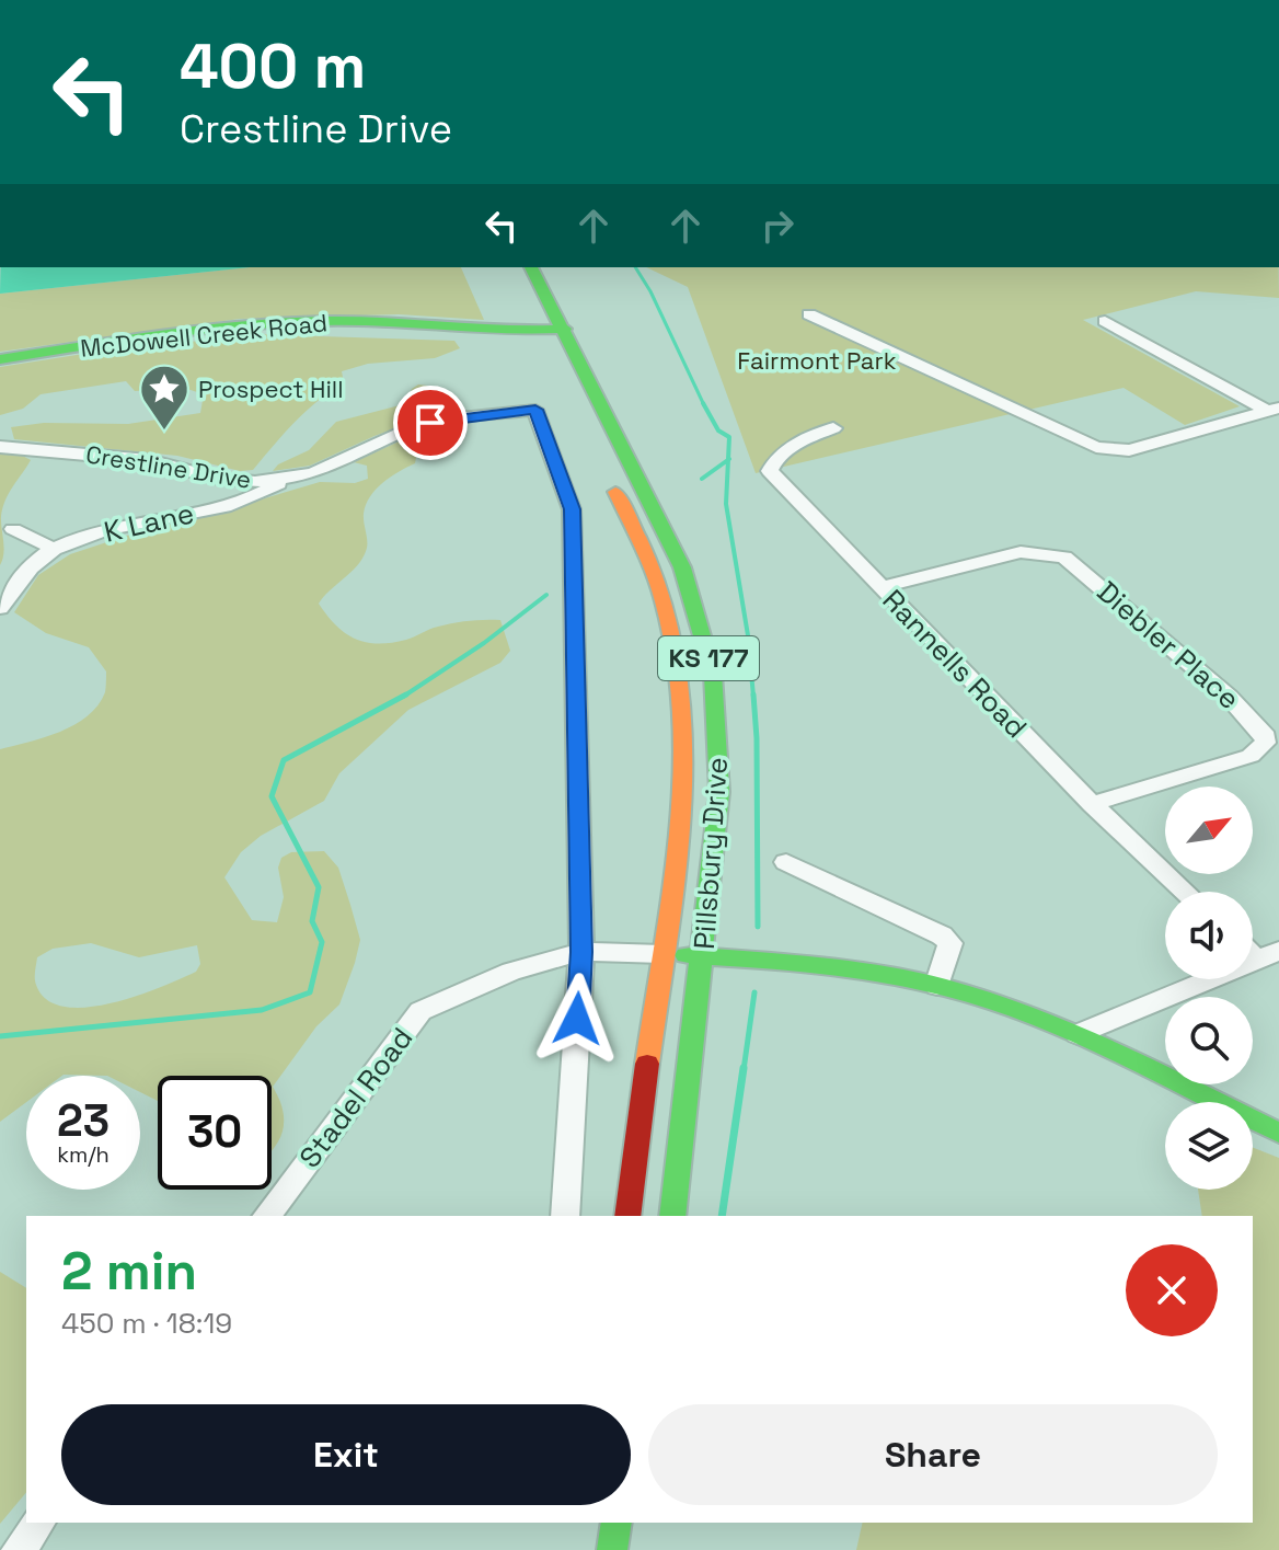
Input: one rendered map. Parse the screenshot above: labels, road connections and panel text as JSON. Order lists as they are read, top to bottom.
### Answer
{
  "streets": {
    "main road": ["McDowell Creek Road", "KS 177", "Pillsbury Drive"],
    "street": [
      "Crestline Drive",
      "K Lane",
      "Diebler Place",
      "Rannells Road",
      "Stadel Road"
    ]
  },
  "crossings": [
    ["McDowell Creek Road", "Pillsbury Drive"],
    ["Crestline Drive", "K Lane"],
    ["Crestline Drive", "Stadel Road"],
    ["Diebler Place", "Rannells Road"],
    ["Pillsbury Drive", "Stadel Road"]
  ],
  "parks": ["Fairmont Park"],
  "places": {
    "place": ["Prospect Hill"]
  },
  "north": "top right",
  "page": {
    "turn": ["400 m", "Crestline Drive"],
    "speed": "23 km/h",
    "limit": "30",
    "heading": ["2 min", "450 m · 18:19"],
    "buttons": ["Exit", "Share"]
  }
}
